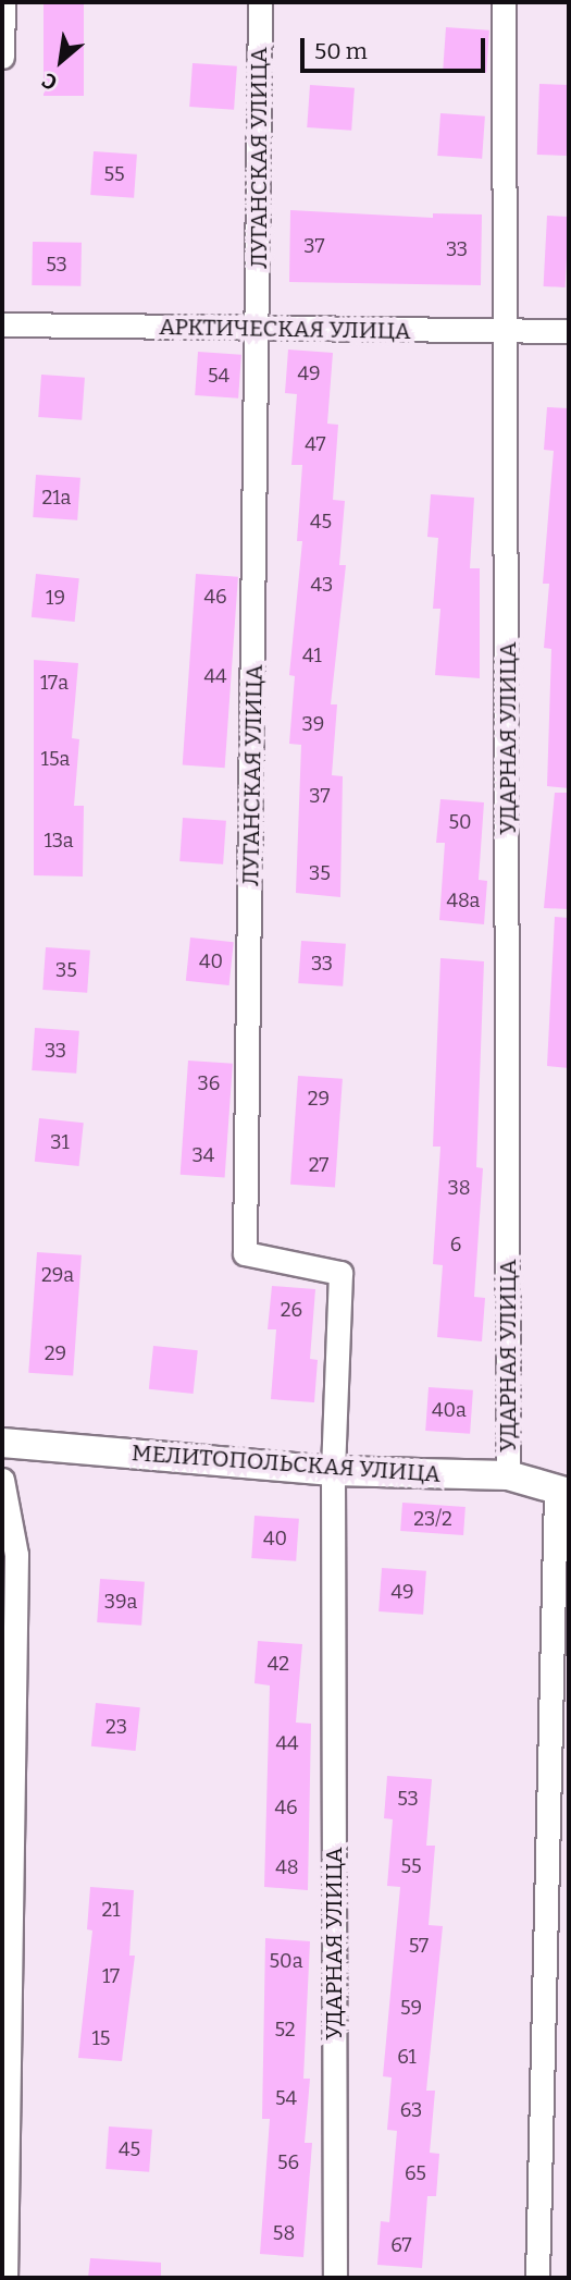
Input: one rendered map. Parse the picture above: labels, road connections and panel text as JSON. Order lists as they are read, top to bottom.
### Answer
{
  "streets": {
    "street": [
      "ЛУГАНСКАЯ УЛИЦА",
      "АРКТИЧЕСКАЯ УЛИЦА",
      "УДАРНАЯ УЛИЦА",
      "МЕЛИТОПОЛЬСКАЯ УЛИЦА"
    ]
  },
  "crossings": [
    ["ЛУГАНСКАЯ УЛИЦА", "АРКТИЧЕСКАЯ УЛИЦА"],
    ["ЛУГАНСКАЯ УЛИЦА", "УДАРНАЯ УЛИЦА"],
    ["ЛУГАНСКАЯ УЛИЦА", "МЕЛИТОПОЛЬСКАЯ УЛИЦА"],
    ["АРКТИЧЕСКАЯ УЛИЦА", "УДАРНАЯ УЛИЦА"],
    ["УДАРНАЯ УЛИЦА", "МЕЛИТОПОЛЬСКАЯ УЛИЦА"]
  ],
  "house_numbers": [
    "55",
    "37",
    "33",
    "53",
    "49",
    "54",
    "47",
    "21а",
    "45",
    "43",
    "46",
    "19",
    "41",
    "44",
    "17а",
    "39",
    "15а",
    "37",
    "50",
    "13а",
    "35",
    "48а",
    "40",
    "33",
    "35",
    "33",
    "36",
    "29",
    "31",
    "34",
    "27",
    "38",
    "6",
    "29а",
    "26",
    "29",
    "40а",
    "23/2",
    "40",
    "49",
    "39а",
    "42",
    "23",
    "44",
    "53",
    "46",
    "55",
    "48",
    "21",
    "57",
    "50а",
    "17",
    "59",
    "52",
    "15",
    "61",
    "54",
    "63",
    "45",
    "56",
    "65",
    "58",
    "67"
  ],
  "scale_bar": "50 m",
  "north": "bottom left"
}
